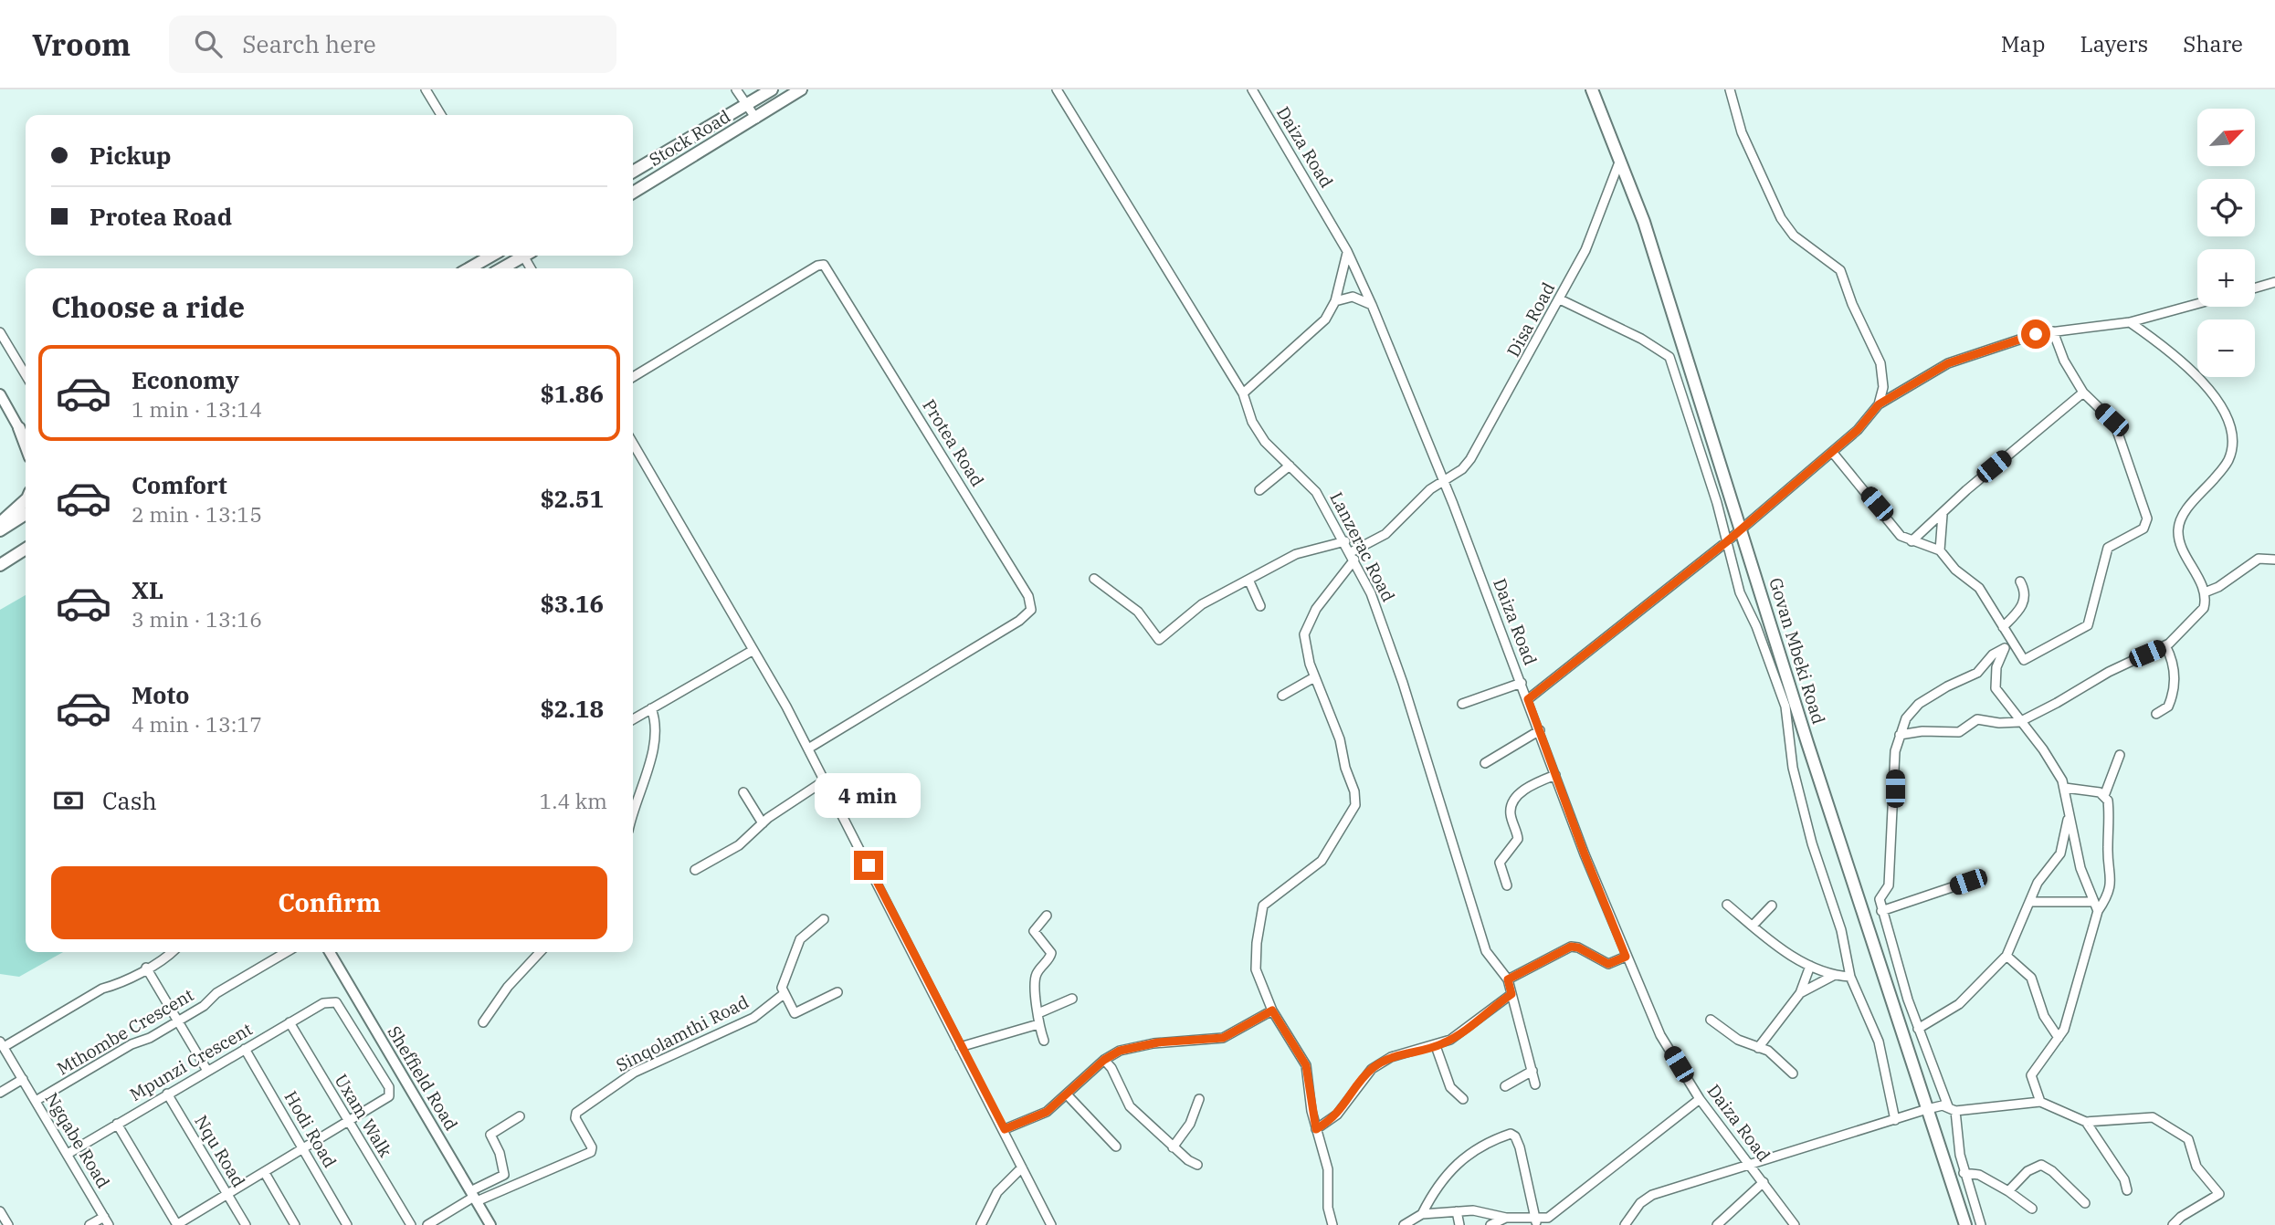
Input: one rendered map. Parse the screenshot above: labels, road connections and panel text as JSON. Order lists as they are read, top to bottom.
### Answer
{
  "streets": {
    "main road": ["Stock Road", "Govan Mbeki Road"],
    "street": [
      "Daiza Road",
      "Disa Road",
      "Protea Road",
      "Lanzerac Road",
      "Mthombe Crescent",
      "Sinqolamthi Road",
      "Mpunzi Crescent",
      "Sheffield Road",
      "Uxam Walk",
      "Hodi Road",
      "Ngqabe Road",
      "Nqu Road"
    ]
  },
  "crossings": [
    ["Daiza Road", "Disa Road"],
    ["Disa Road", "Lanzerac Road"],
    ["Disa Road", "Govan Mbeki Road"],
    ["Mthombe Crescent", "Ngqabe Road"],
    ["Sinqolamthi Road", "Sheffield Road"],
    ["Mpunzi Crescent", "Uxam Walk"],
    ["Mpunzi Crescent", "Hodi Road"],
    ["Mpunzi Crescent", "Ngqabe Road"],
    ["Mpunzi Crescent", "Nqu Road"]
  ],
  "north": "top right",
  "page": {
    "header": "Vroom",
    "search": "Search here",
    "nav": ["Map", "Layers", "Share"],
    "map_buttons": ["+", "−"],
    "banner": ["Pickup", "Protea Road"],
    "heading": "Choose a ride",
    "list": [
      {
        "name": "Economy",
        "note": "1 min · 13:14",
        "value": "$1.86"
      },
      {
        "name": "Comfort",
        "note": "2 min · 13:15",
        "value": "$2.51"
      },
      {
        "name": "XL",
        "note": "3 min · 13:16",
        "value": "$3.16"
      },
      {
        "name": "Moto",
        "note": "4 min · 13:17",
        "value": "$2.18"
      }
    ],
    "pay": ["Cash", "1.4 km"],
    "bubble": "4 min",
    "buttons": "Confirm"
  }
}
